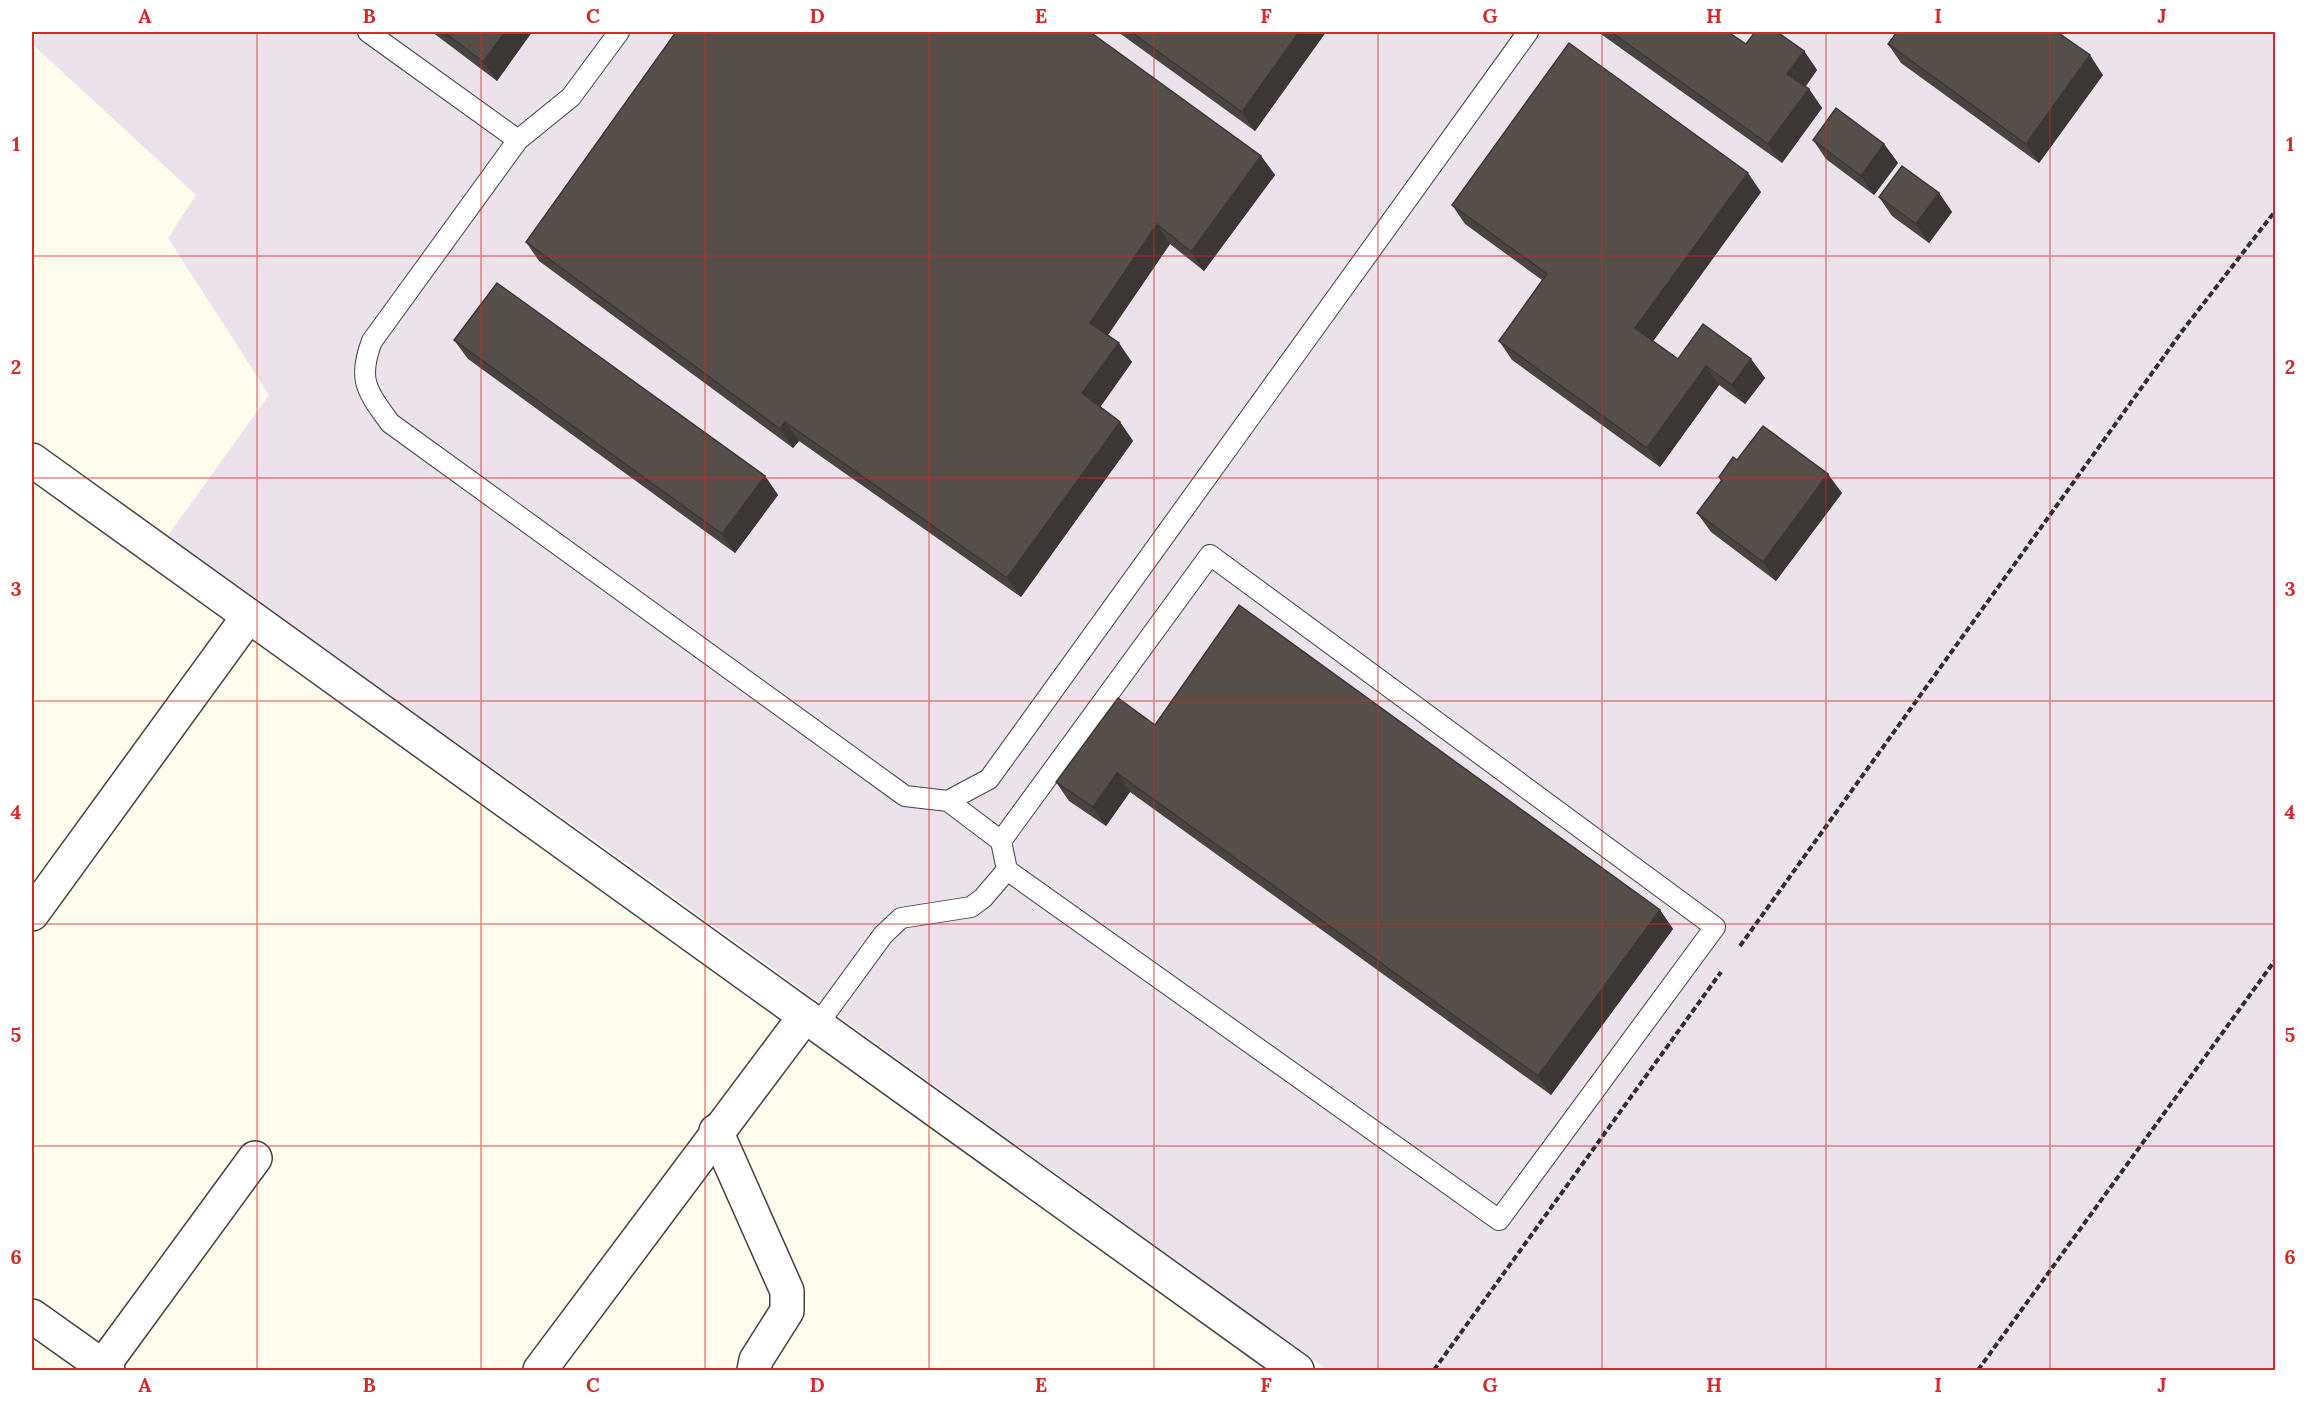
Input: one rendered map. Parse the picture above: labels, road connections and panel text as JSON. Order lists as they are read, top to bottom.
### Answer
{
  "grid": {
    "columns": [
      "A",
      "B",
      "C",
      "D",
      "E",
      "F",
      "G",
      "H",
      "I",
      "J"
    ],
    "rows": [
      "1",
      "2",
      "3",
      "4",
      "5",
      "6"
    ]
  }
}
